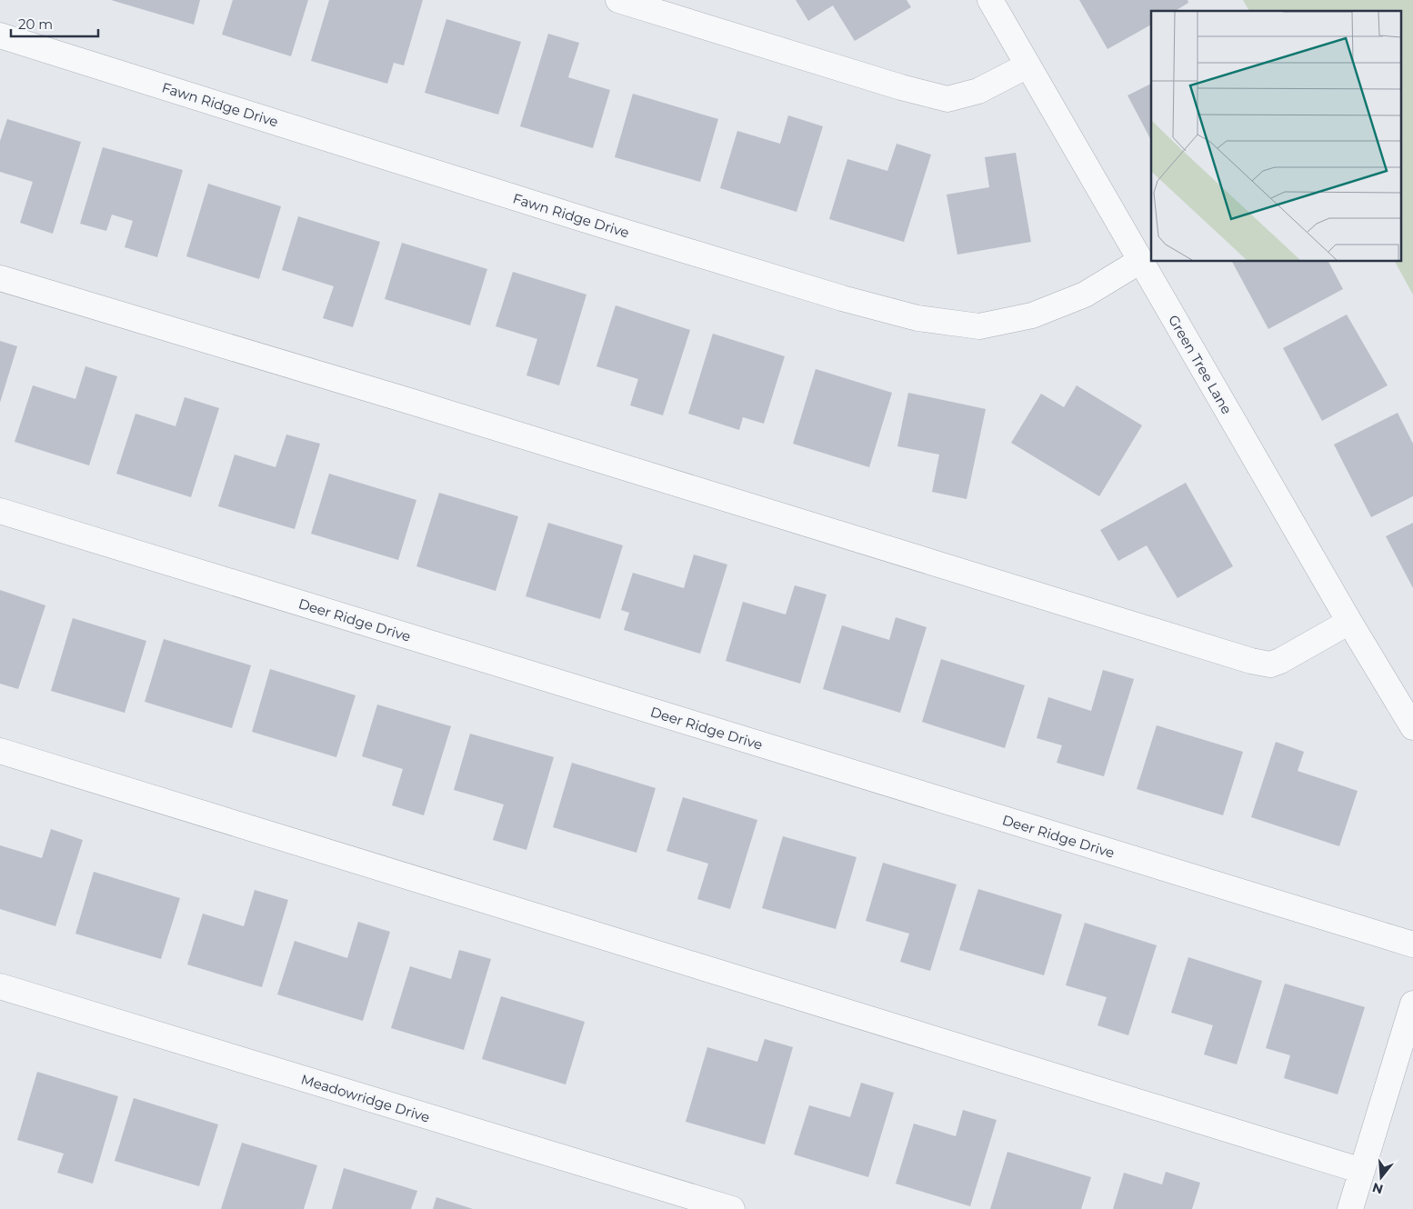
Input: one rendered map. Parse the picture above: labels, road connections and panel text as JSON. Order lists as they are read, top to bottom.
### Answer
{
  "streets": {
    "street": [
      "Fawn Ridge Drive",
      "Green Tree Lane",
      "Deer Ridge Drive",
      "Meadowridge Drive"
    ]
  },
  "crossings": [
    ["Fawn Ridge Drive", "Green Tree Lane"]
  ],
  "scale_bar": "20 m",
  "north": "bottom"
}
